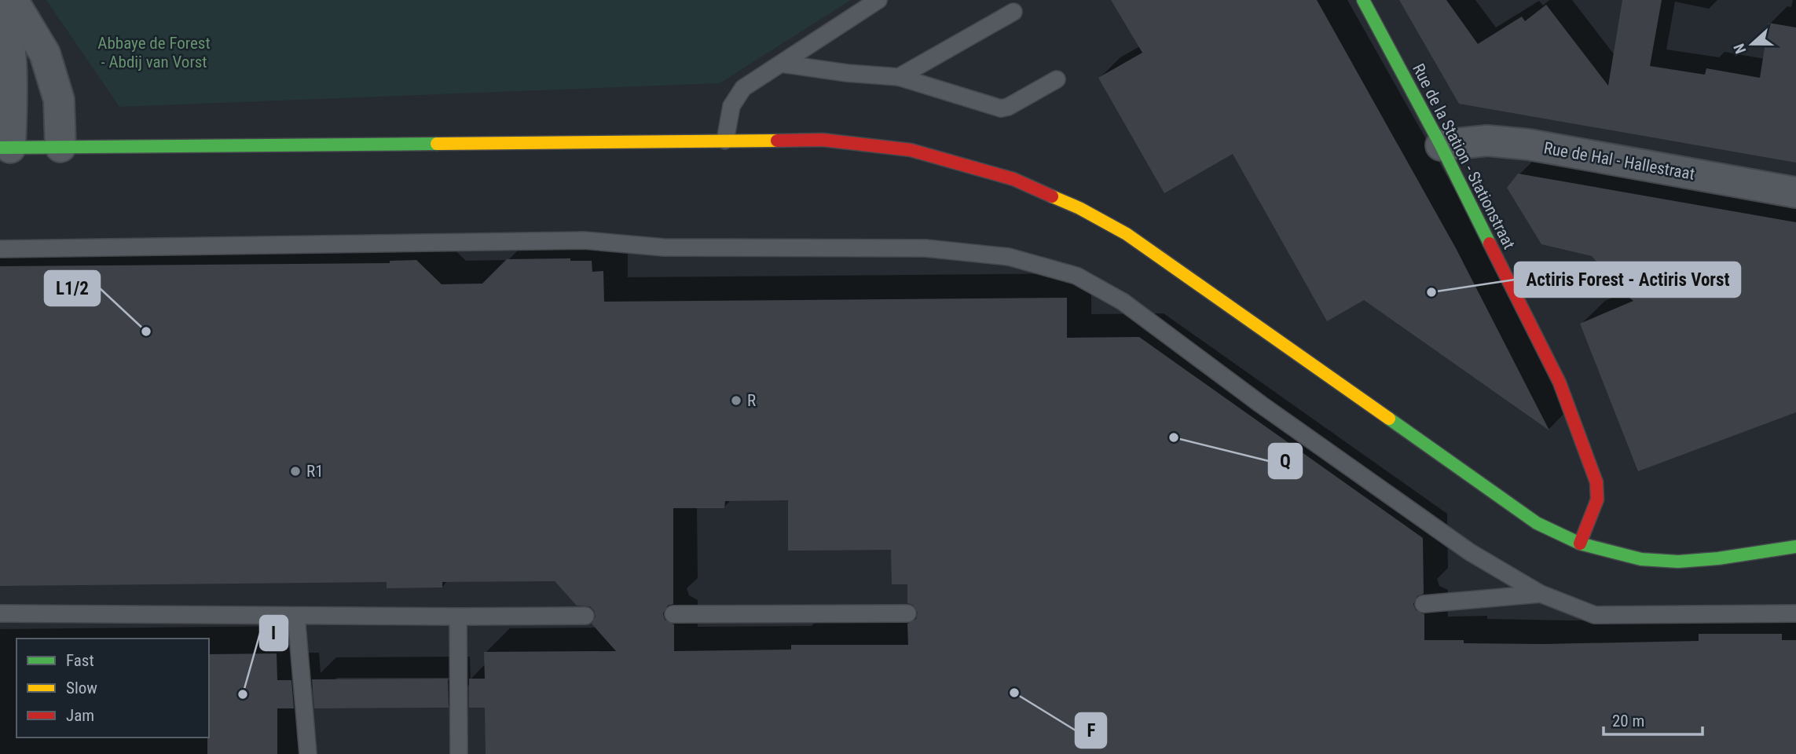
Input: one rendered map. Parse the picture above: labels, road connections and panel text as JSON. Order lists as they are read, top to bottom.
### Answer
{
  "streets": {
    "main road": ["Rue de la Station - Stationstraat"],
    "street": ["Rue de Hal - Hallestraat"]
  },
  "crossings": [
    ["Rue de la Station - Stationstraat", "Rue de Hal - Hallestraat"]
  ],
  "parks": ["Abbaye de Forest - Abdij van Vorst"],
  "places": [
    "Actiris Forest - Actiris Vorst",
    "L1/2",
    "R",
    "Q",
    "R1",
    "F",
    "I"
  ],
  "legend": ["Fast", "Slow", "Jam"],
  "scale_bar": "20 m",
  "north": "left"
}
